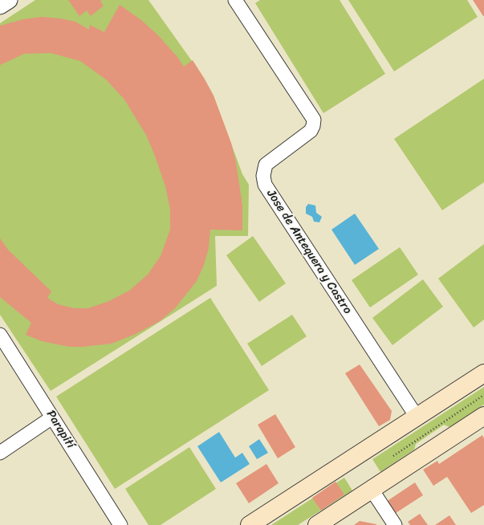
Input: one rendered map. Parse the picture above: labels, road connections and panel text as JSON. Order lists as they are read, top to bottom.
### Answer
{
  "streets": {
    "street": ["Jose de Antequera y Castro", "Parapití"]
  }
}
